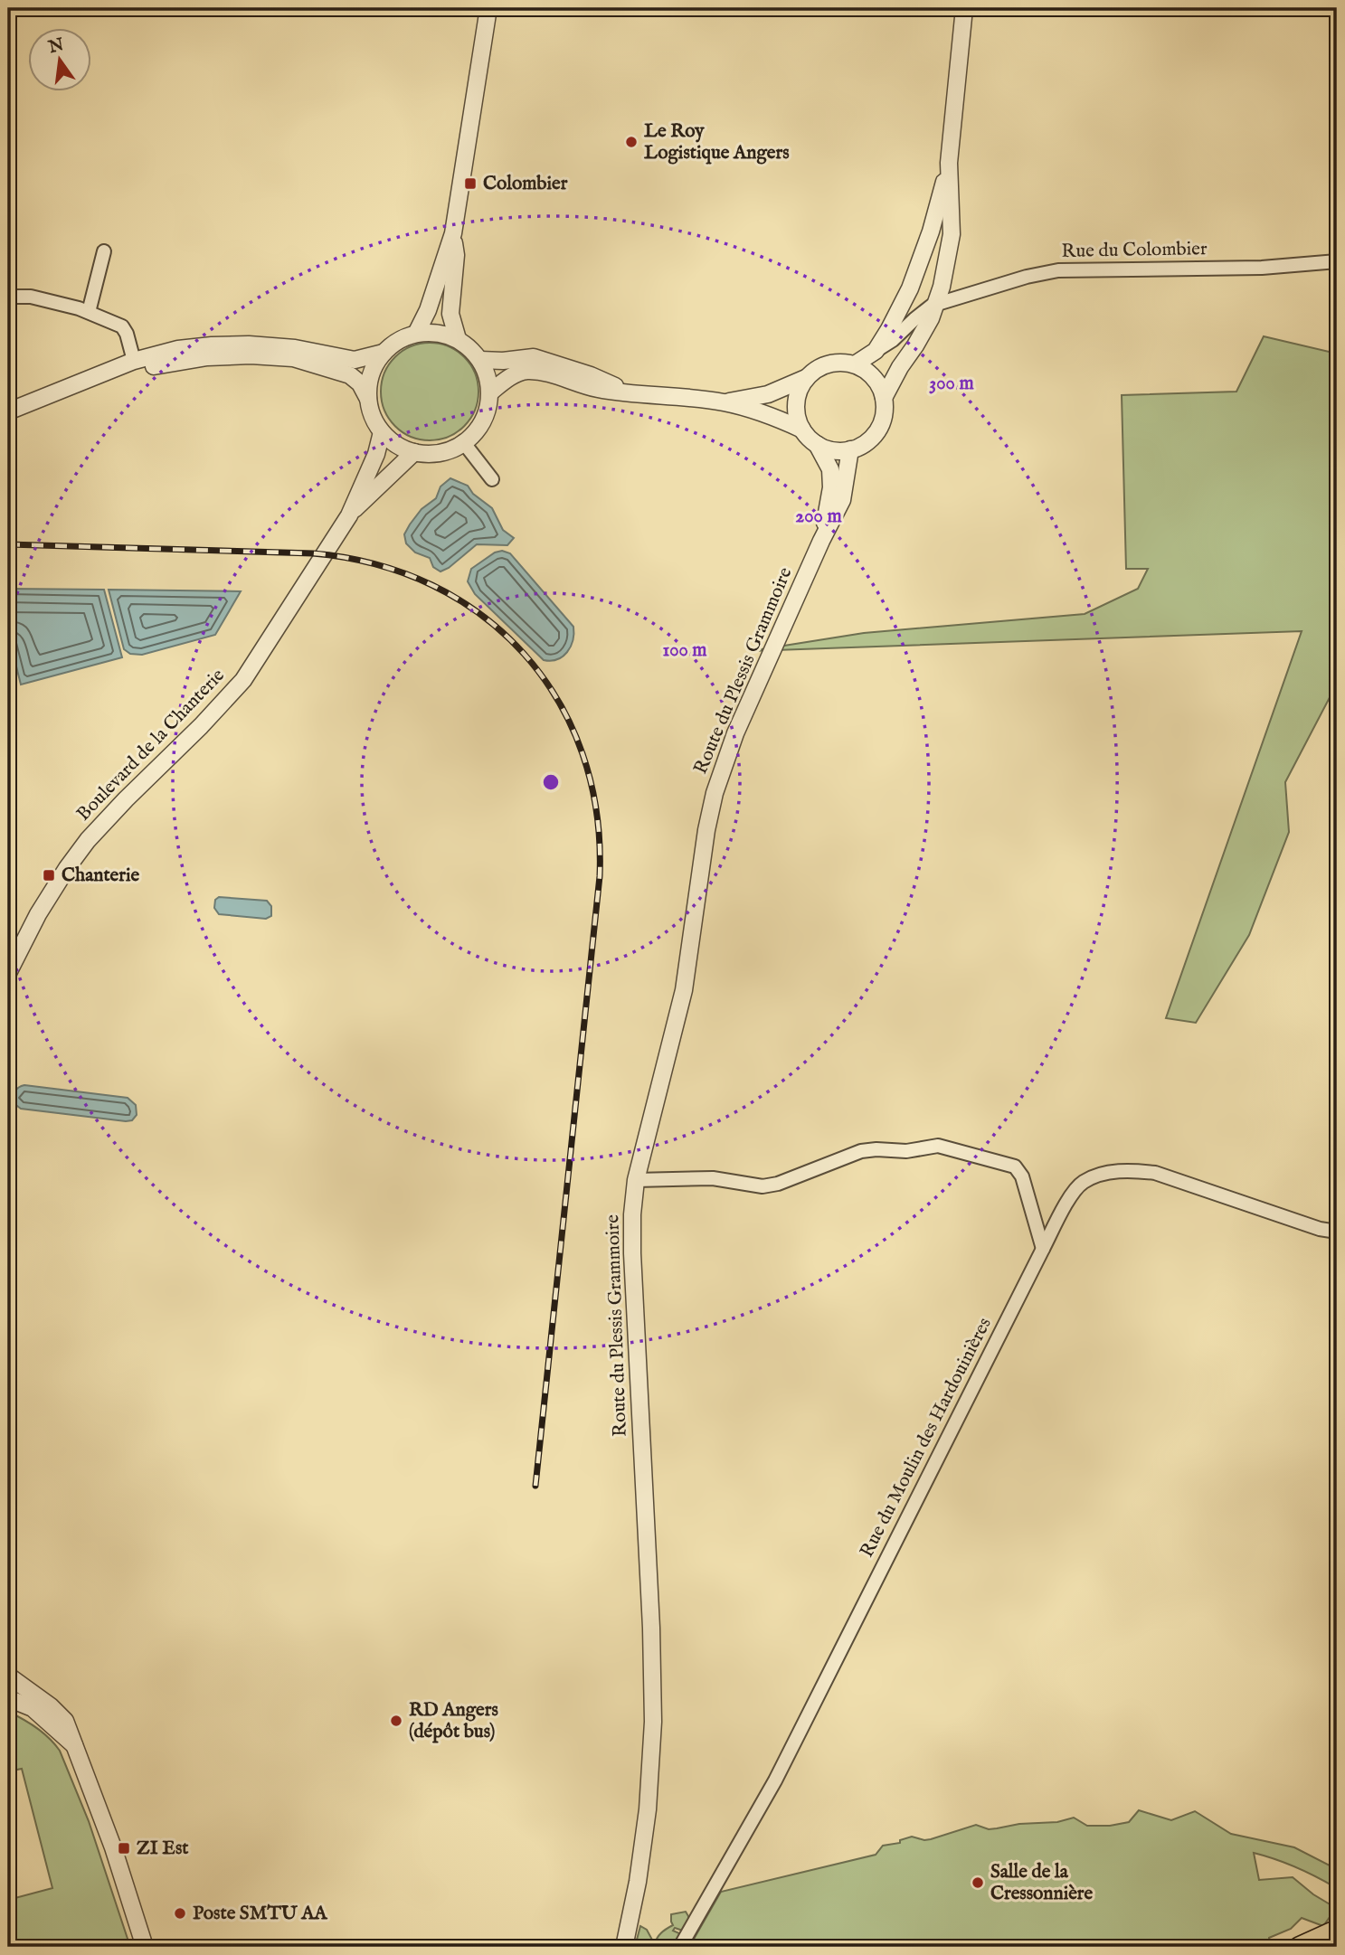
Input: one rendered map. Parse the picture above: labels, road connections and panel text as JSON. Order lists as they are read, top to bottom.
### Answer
{
  "streets": {
    "street": [
      "Rue du Colombier",
      "Route du Plessis Grammoire",
      "Boulevard de la Chanterie",
      "Rue du Moulin des Hardouinières"
    ]
  },
  "places": {
    "other": [
      "Le Roy Logistique Angers",
      "RD Angers (dépôt bus)",
      "Salle de la Cressonnière",
      "Poste SMTU AA"
    ],
    "transit": ["Colombier", "Chanterie", "ZI Est"]
  },
  "north": "top",
  "rings": ["300 m", "200 m", "100 m"]
}
